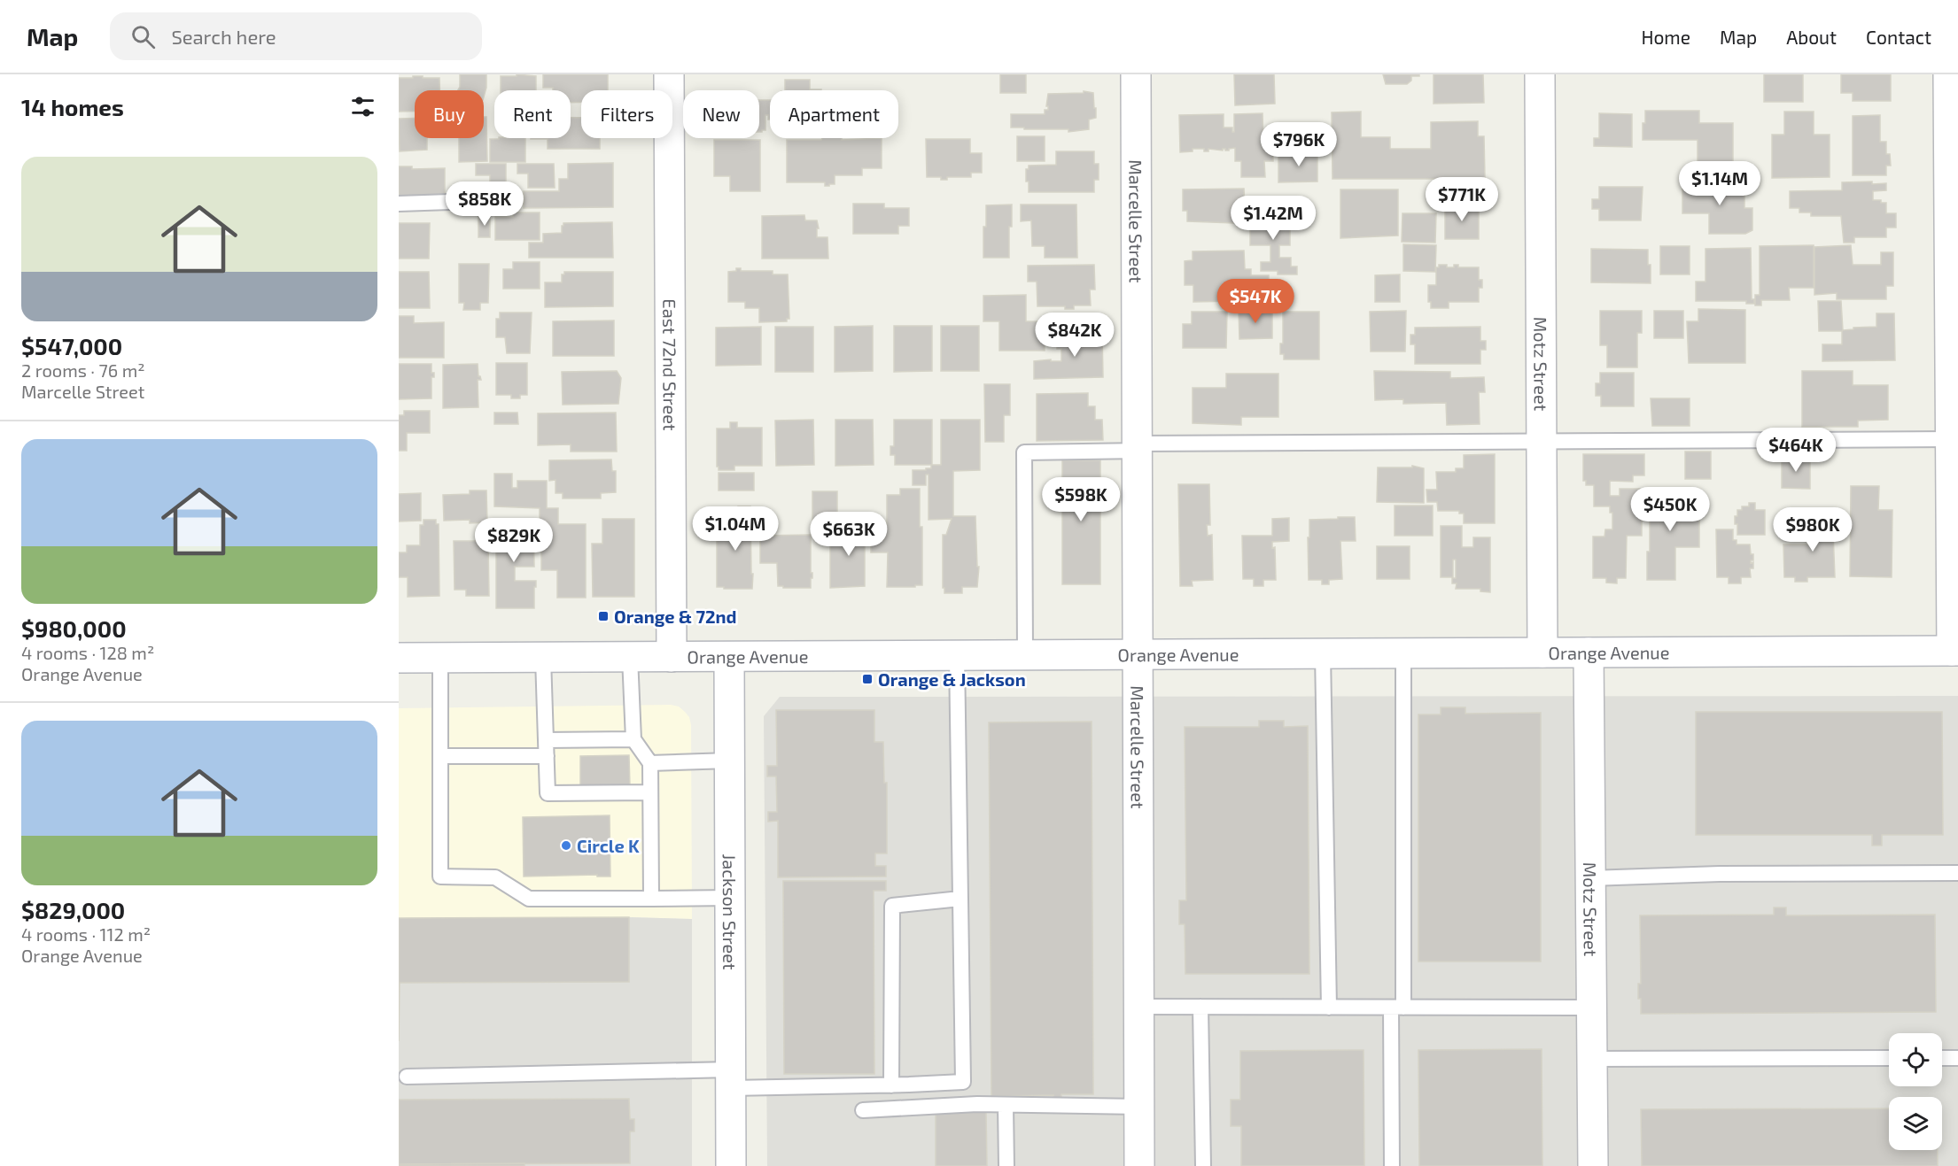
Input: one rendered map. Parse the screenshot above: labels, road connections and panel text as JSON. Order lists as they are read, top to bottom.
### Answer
{
  "streets": {
    "street": [
      "Marcelle Street",
      "Motz Street",
      "East 72nd Street",
      "Orange Avenue",
      "Jackson Street"
    ]
  },
  "crossings": [
    ["Marcelle Street", "Orange Avenue"],
    ["Motz Street", "Orange Avenue"],
    ["East 72nd Street", "Orange Avenue"],
    ["Orange Avenue", "Jackson Street"]
  ],
  "places": {
    "transit": ["Orange & 72nd", "Orange & Jackson"],
    "other": ["Circle K"]
  },
  "page": {
    "header": "Map",
    "search": "Search here",
    "nav": [
      "Home",
      "Map",
      "About",
      "Contact"
    ],
    "heading": "14 homes",
    "chip": [
      "Buy",
      "Rent",
      "Filters",
      "New",
      "Apartment"
    ],
    "price": [
      "$796K",
      "$1.14M",
      "$771K",
      "$858K",
      "$1.42M",
      "$547K",
      "$842K",
      "$464K",
      "$598K",
      "$450K",
      "$1.04M",
      "$980K",
      "$663K",
      "$829K"
    ],
    "list": [
      {
        "name": "$547,000",
        "note": "2 rooms · 76 m² · Marcelle Street"
      },
      {
        "name": "$980,000",
        "note": "4 rooms · 128 m² · Orange Avenue"
      },
      {
        "name": "$829,000",
        "note": "4 rooms · 112 m² · Orange Avenue"
      }
    ]
  }
}
